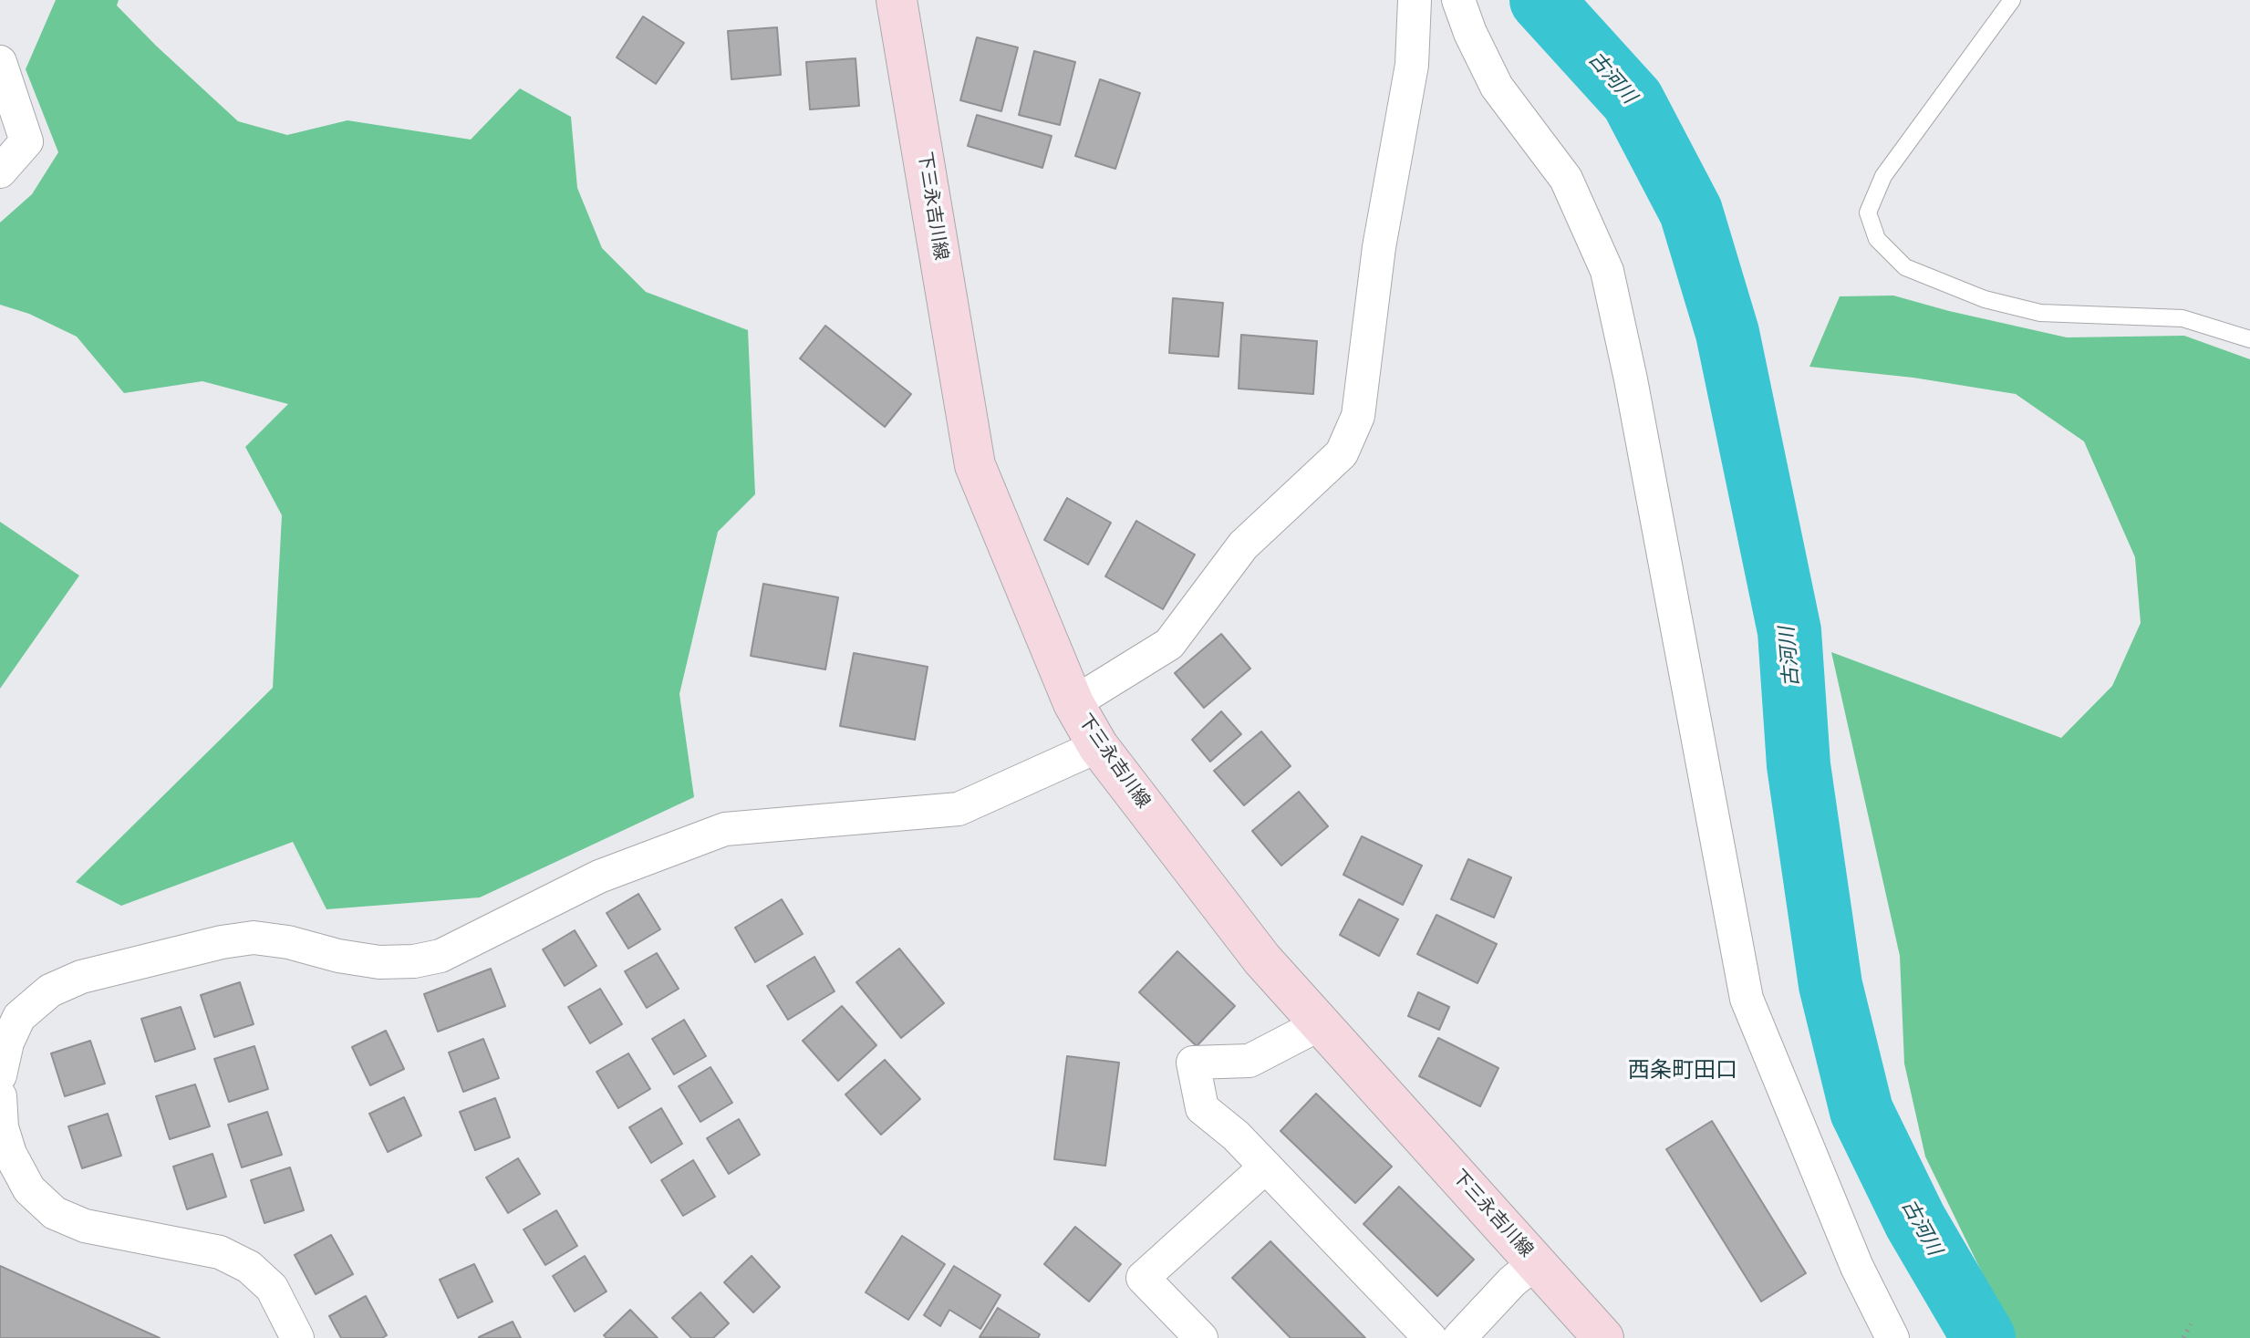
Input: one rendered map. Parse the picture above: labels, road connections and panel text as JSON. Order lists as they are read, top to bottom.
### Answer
{
  "streets": {
    "main road": ["下三永吉川線"]
  },
  "districts": ["西条町田口"],
  "water": ["古河川"]
}
